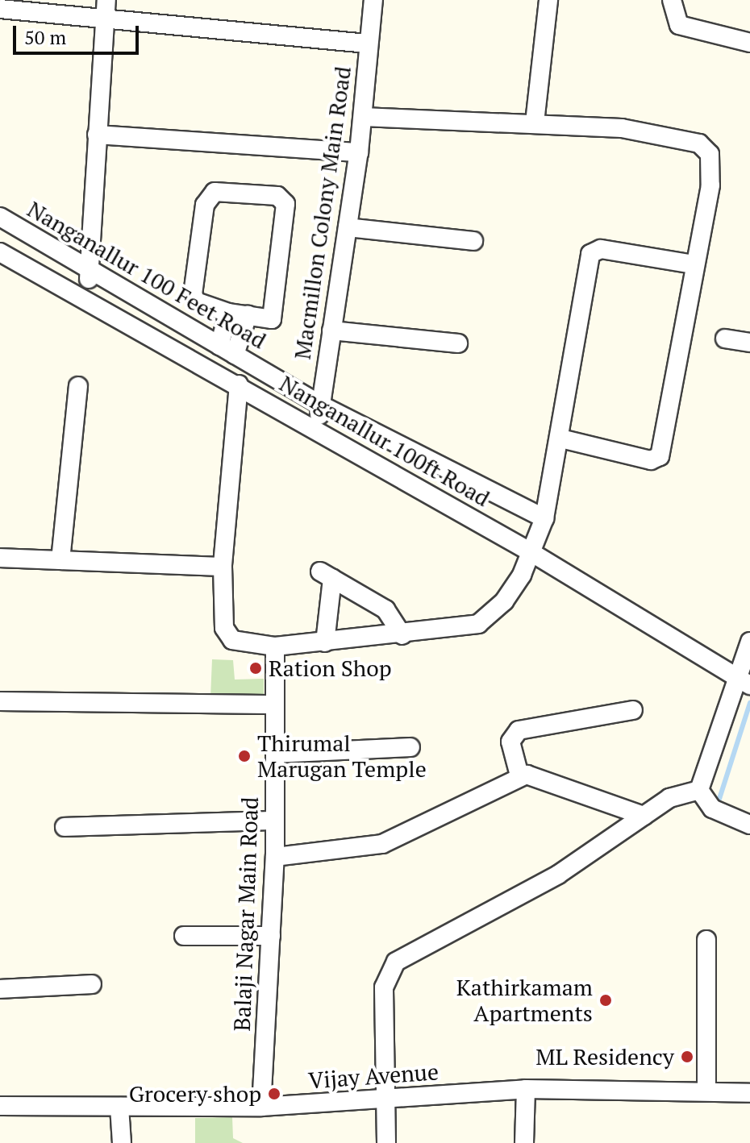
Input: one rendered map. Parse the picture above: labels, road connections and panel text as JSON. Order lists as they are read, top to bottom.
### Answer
{
  "streets": {
    "street": [
      "Macmillon Colony Main Road",
      "Nanganallur 100 Feet Road",
      "Nanganallur 100ft Road",
      "Balaji Nagar Main Road",
      "Vijay Avenue"
    ]
  },
  "crossings": [
    ["Macmillon Colony Main Road", "Nanganallur 100 Feet Road"],
    ["Macmillon Colony Main Road", "Nanganallur 100ft Road"],
    ["Balaji Nagar Main Road", "Vijay Avenue"]
  ],
  "places": [
    "Ration Shop",
    "Thirumal Marugan Temple",
    "Kathirkamam Apartments",
    "ML Residency",
    "Grocery shop"
  ],
  "scale_bar": "50 m"
}
